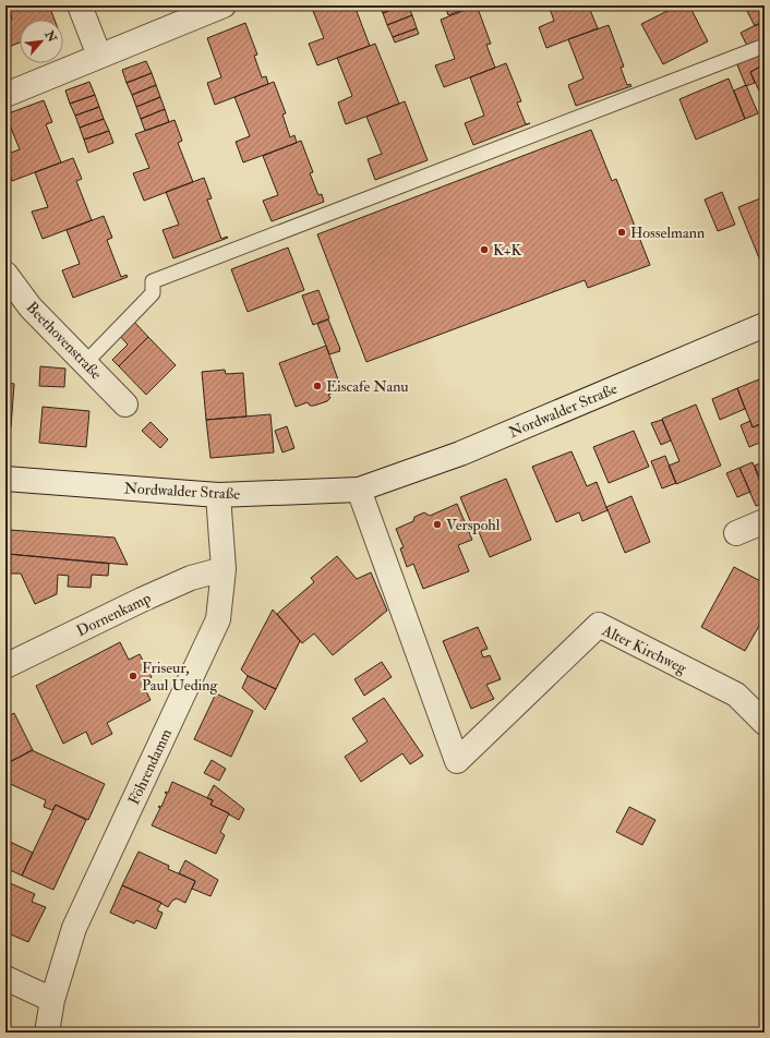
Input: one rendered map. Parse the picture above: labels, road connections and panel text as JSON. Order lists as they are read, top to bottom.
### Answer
{
  "streets": {
    "street": [
      "Beethovenstraße",
      "Nordwalder Straße",
      "Dornenkamp",
      "Alter Kirchweg",
      "Föhrendamm"
    ]
  },
  "crossings": [
    ["Nordwalder Straße", "Alter Kirchweg"],
    ["Nordwalder Straße", "Föhrendamm"],
    ["Dornenkamp", "Föhrendamm"]
  ],
  "places": [
    "Hosselmann",
    "K+K",
    "Eiscafe Nanu",
    "Verspohl",
    "Friseur, Paul Ueding"
  ],
  "north": "top right"
}
